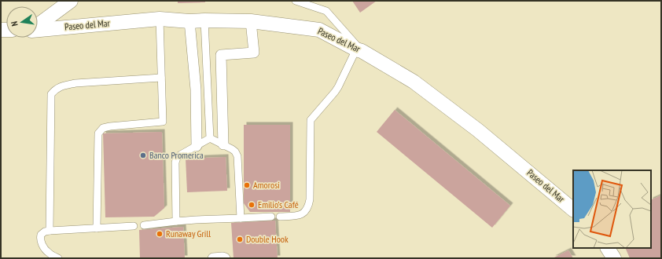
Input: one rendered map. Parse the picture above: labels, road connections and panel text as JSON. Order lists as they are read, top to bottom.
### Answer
{
  "streets": {
    "street": ["Paseo del Mar"]
  },
  "places": [
    "Banco Promerica",
    "Amorosi",
    "Emilio’s Café",
    "Runaway Grill",
    "Double Hook"
  ],
  "north": "left"
}
